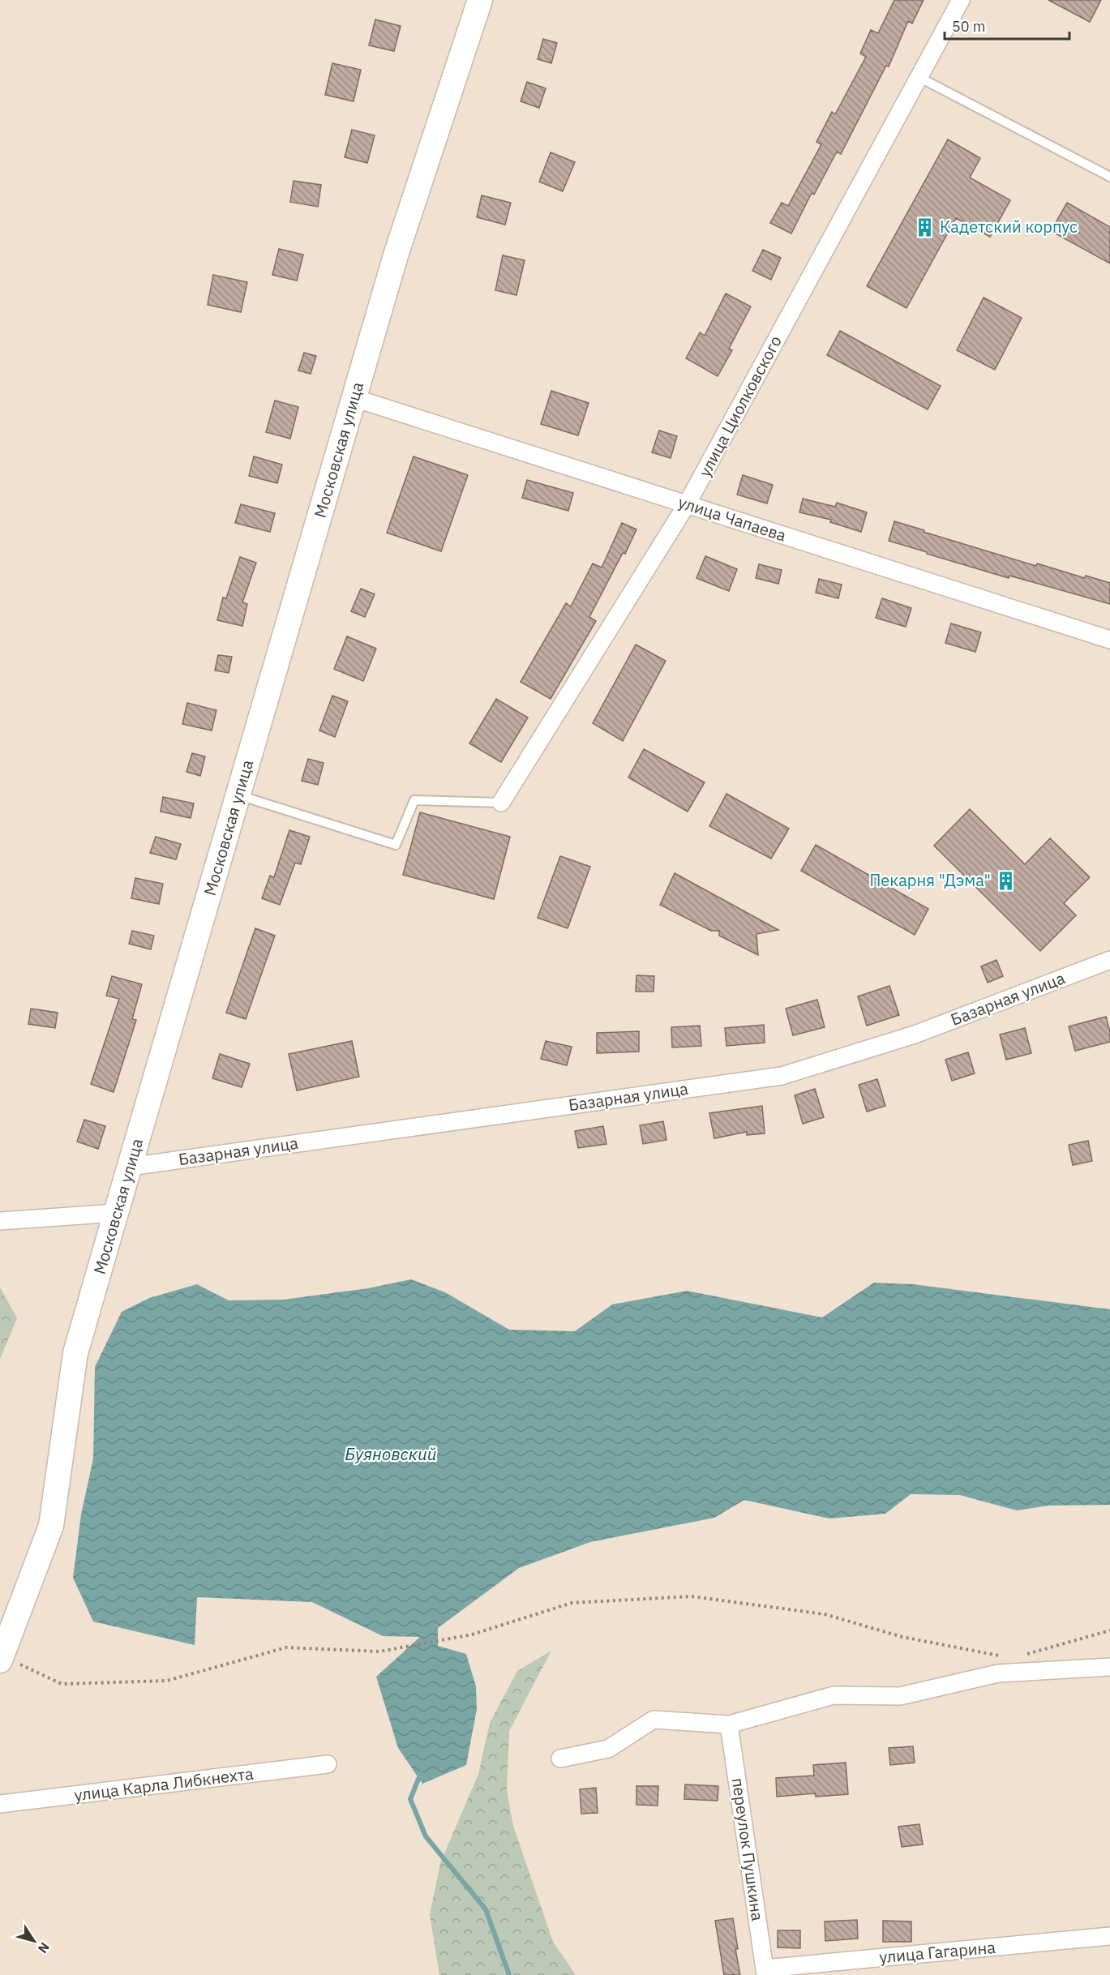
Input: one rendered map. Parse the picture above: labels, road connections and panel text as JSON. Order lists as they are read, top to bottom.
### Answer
{
  "streets": {
    "street": [
      "улица Циолковского",
      "Московская улица",
      "улица Чапаева",
      "Базарная улица",
      "улица Карла Либкнехта",
      "переулок Пушкина",
      "улица Гагарина"
    ]
  },
  "crossings": [
    ["улица Циолковского", "улица Чапаева"],
    ["Московская улица", "улица Чапаева"],
    ["Московская улица", "Базарная улица"],
    ["переулок Пушкина", "улица Гагарина"]
  ],
  "water": ["Буяновский"],
  "places": {
    "building": ["Кадетский корпус", "Пекарня \"Дэма\""]
  },
  "scale_bar": "50 m",
  "north": "bottom right"
}
